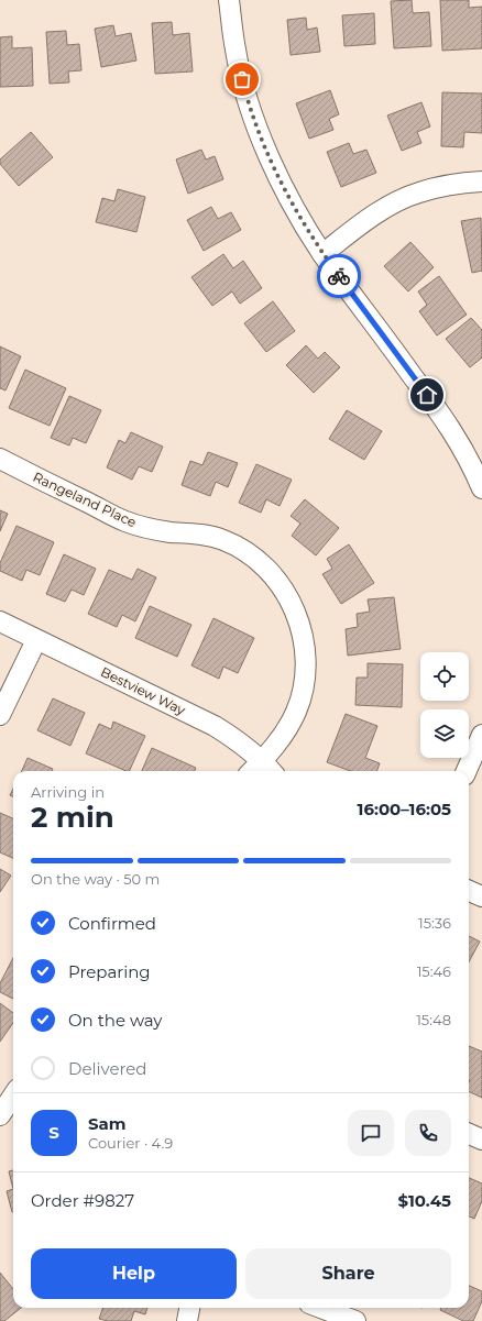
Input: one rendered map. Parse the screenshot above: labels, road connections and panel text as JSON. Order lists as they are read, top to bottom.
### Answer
{
  "streets": {
    "street": ["Rangeland Place", "Bestview Way"]
  },
  "crossings": [
    ["Rangeland Place", "Bestview Way"]
  ],
  "page": {
    "heading": ["2 min", "Arriving in", "16:00–16:05"],
    "panel": [
      "Sam",
      "Courier · 4.9",
      "Order #9827",
      "$10.45"
    ],
    "bar": "On the way · 50 m",
    "list": [
      ["Confirmed", "15:36"],
      ["Preparing", "15:46"],
      ["On the way", "15:48"],
      "Delivered"
    ],
    "round": "S",
    "buttons": ["Help", "Share"]
  }
}
